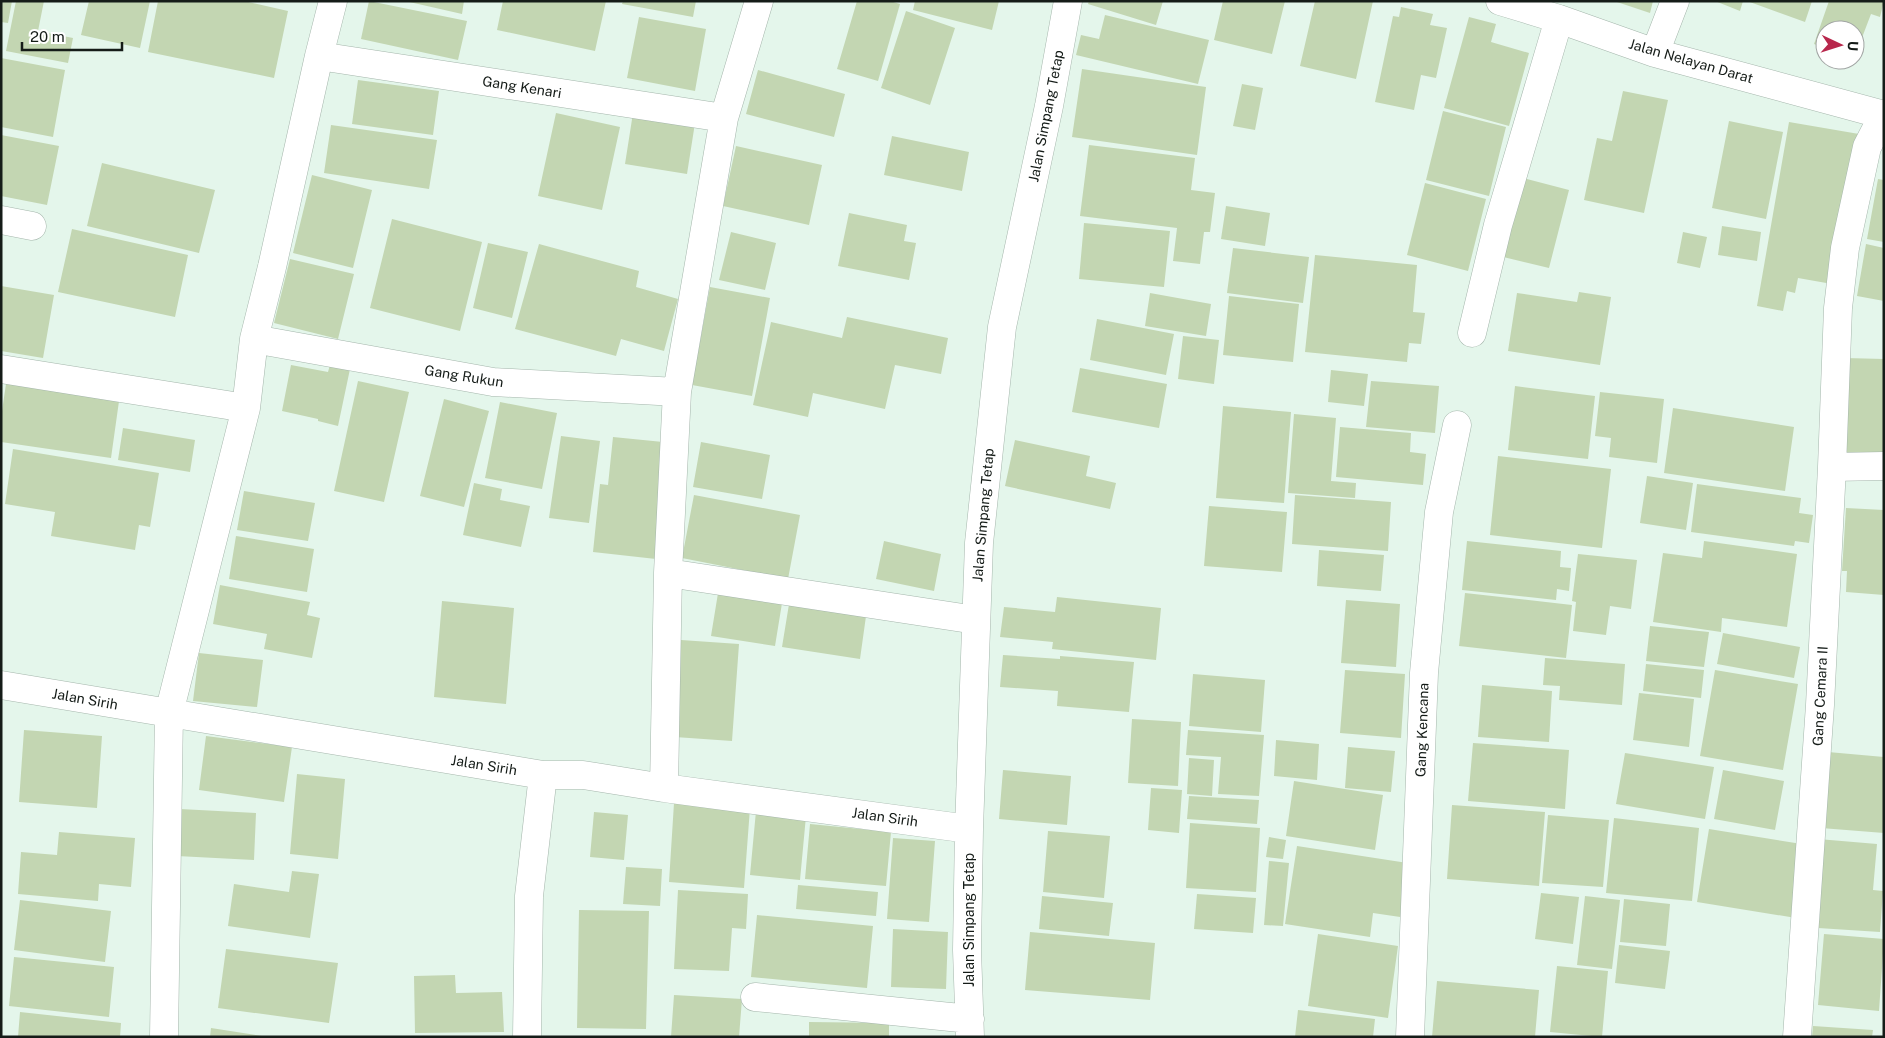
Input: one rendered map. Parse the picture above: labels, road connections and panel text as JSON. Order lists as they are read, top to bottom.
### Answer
{
  "streets": {
    "street": [
      "Jalan Nelayan Darat",
      "Gang Kenari",
      "Jalan Simpang Tetap",
      "Gang Rukun",
      "Gang Cemara II",
      "Jalan Sirih",
      "Gang Kencana"
    ]
  },
  "crossings": [
    ["Jalan Nelayan Darat", "Gang Cemara II"],
    ["Jalan Simpang Tetap", "Jalan Sirih"]
  ],
  "scale_bar": "20 m",
  "north": "right"
}
